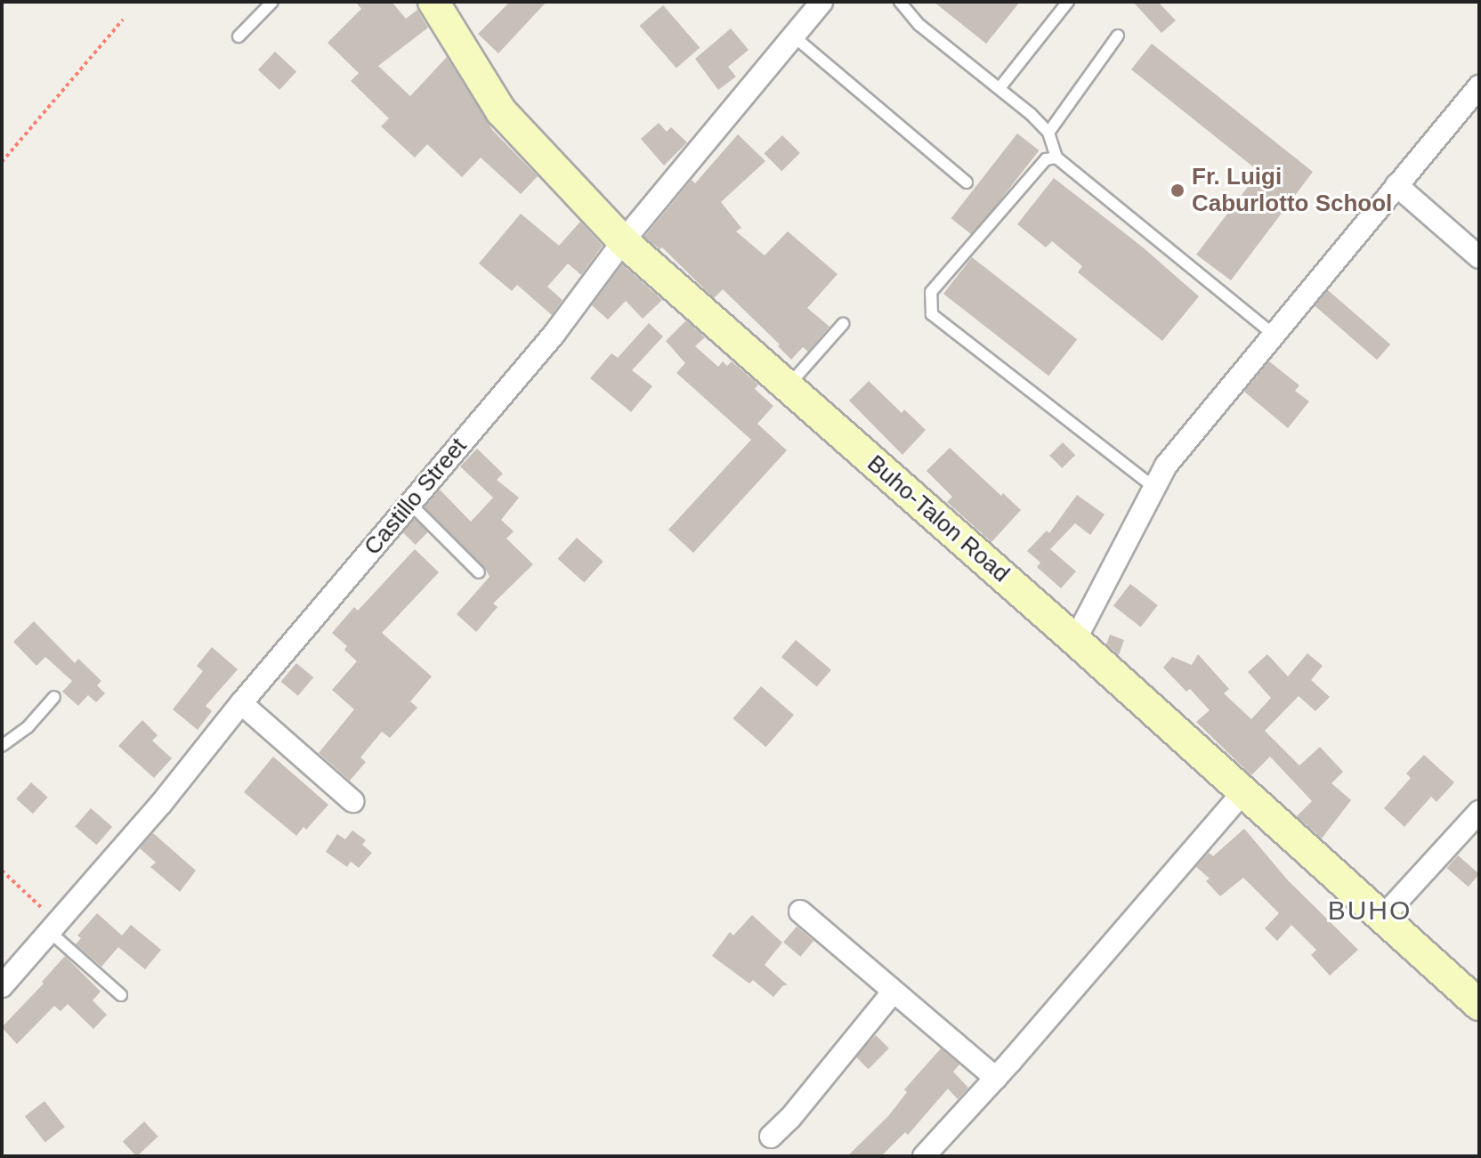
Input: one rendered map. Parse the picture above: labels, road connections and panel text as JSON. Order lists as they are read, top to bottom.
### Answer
{
  "streets": {
    "street": ["Castillo Street", "Buho-Talon Road"]
  },
  "crossings": [
    ["Castillo Street", "Buho-Talon Road"]
  ],
  "districts": ["BUHO"],
  "places": ["Fr. Luigi Caburlotto School"]
}
